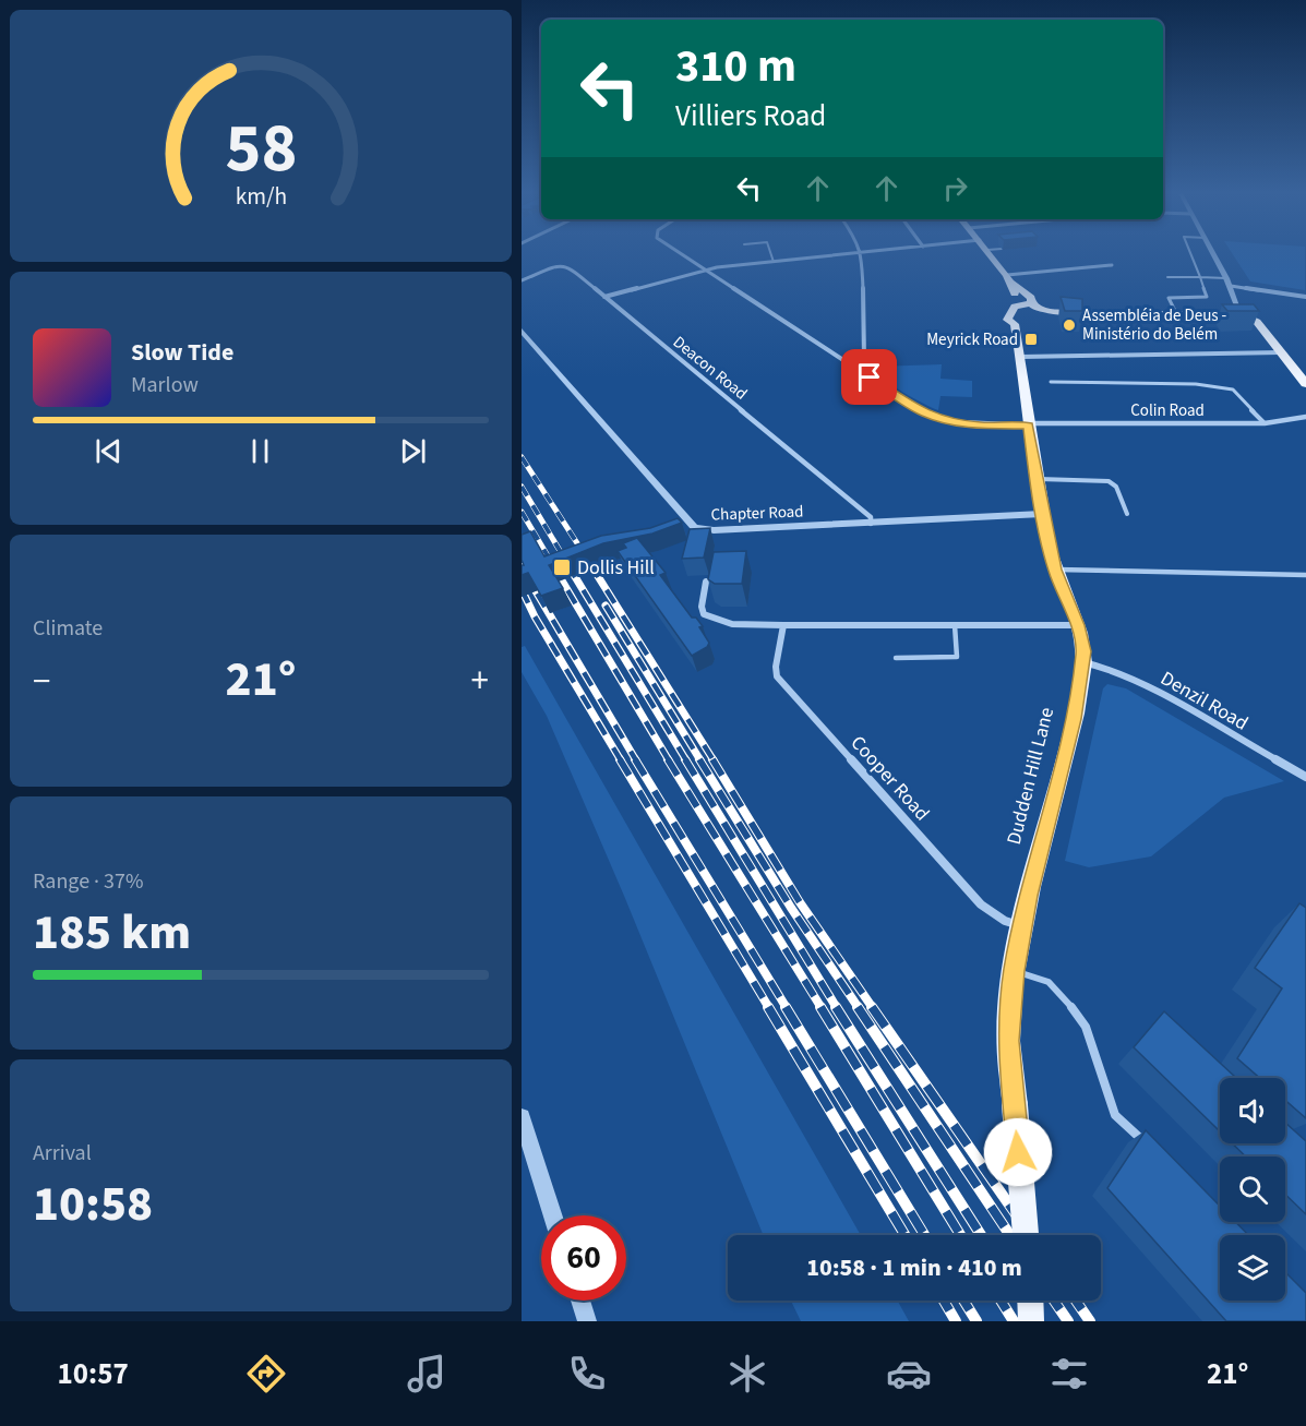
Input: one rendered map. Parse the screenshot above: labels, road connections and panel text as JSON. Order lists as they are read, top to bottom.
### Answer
{
  "streets": {
    "main road": ["Dudden Hill Lane"],
    "street": [
      "Deacon Road",
      "Colin Road",
      "Chapter Road",
      "Denzil Road",
      "Cooper Road"
    ]
  },
  "crossings": [
    ["Deacon Road", "Chapter Road"],
    ["Colin Road", "Dudden Hill Lane"],
    ["Chapter Road", "Dudden Hill Lane"],
    ["Denzil Road", "Dudden Hill Lane"],
    ["Dudden Hill Lane", "Cooper Road"]
  ],
  "places": {
    "other": ["Assembléia de Deus - Ministério do Belém"],
    "transit": ["Meyrick Road", "Dollis Hill"]
  },
  "page": {
    "turn": ["310 m", "Villiers Road"],
    "song": ["Slow Tide", "Marlow"],
    "tile": [
      "Climate",
      ["Range · 37%", "185 km"],
      ["Arrival", "10:58"]
    ],
    "heat": ["−", "21°", "+"],
    "limit": "60",
    "trip": "10:58 · 1 min · 410 m",
    "tabs": ["10:57", "21°"],
    "gauge": ["58", "km/h"]
  }
}
